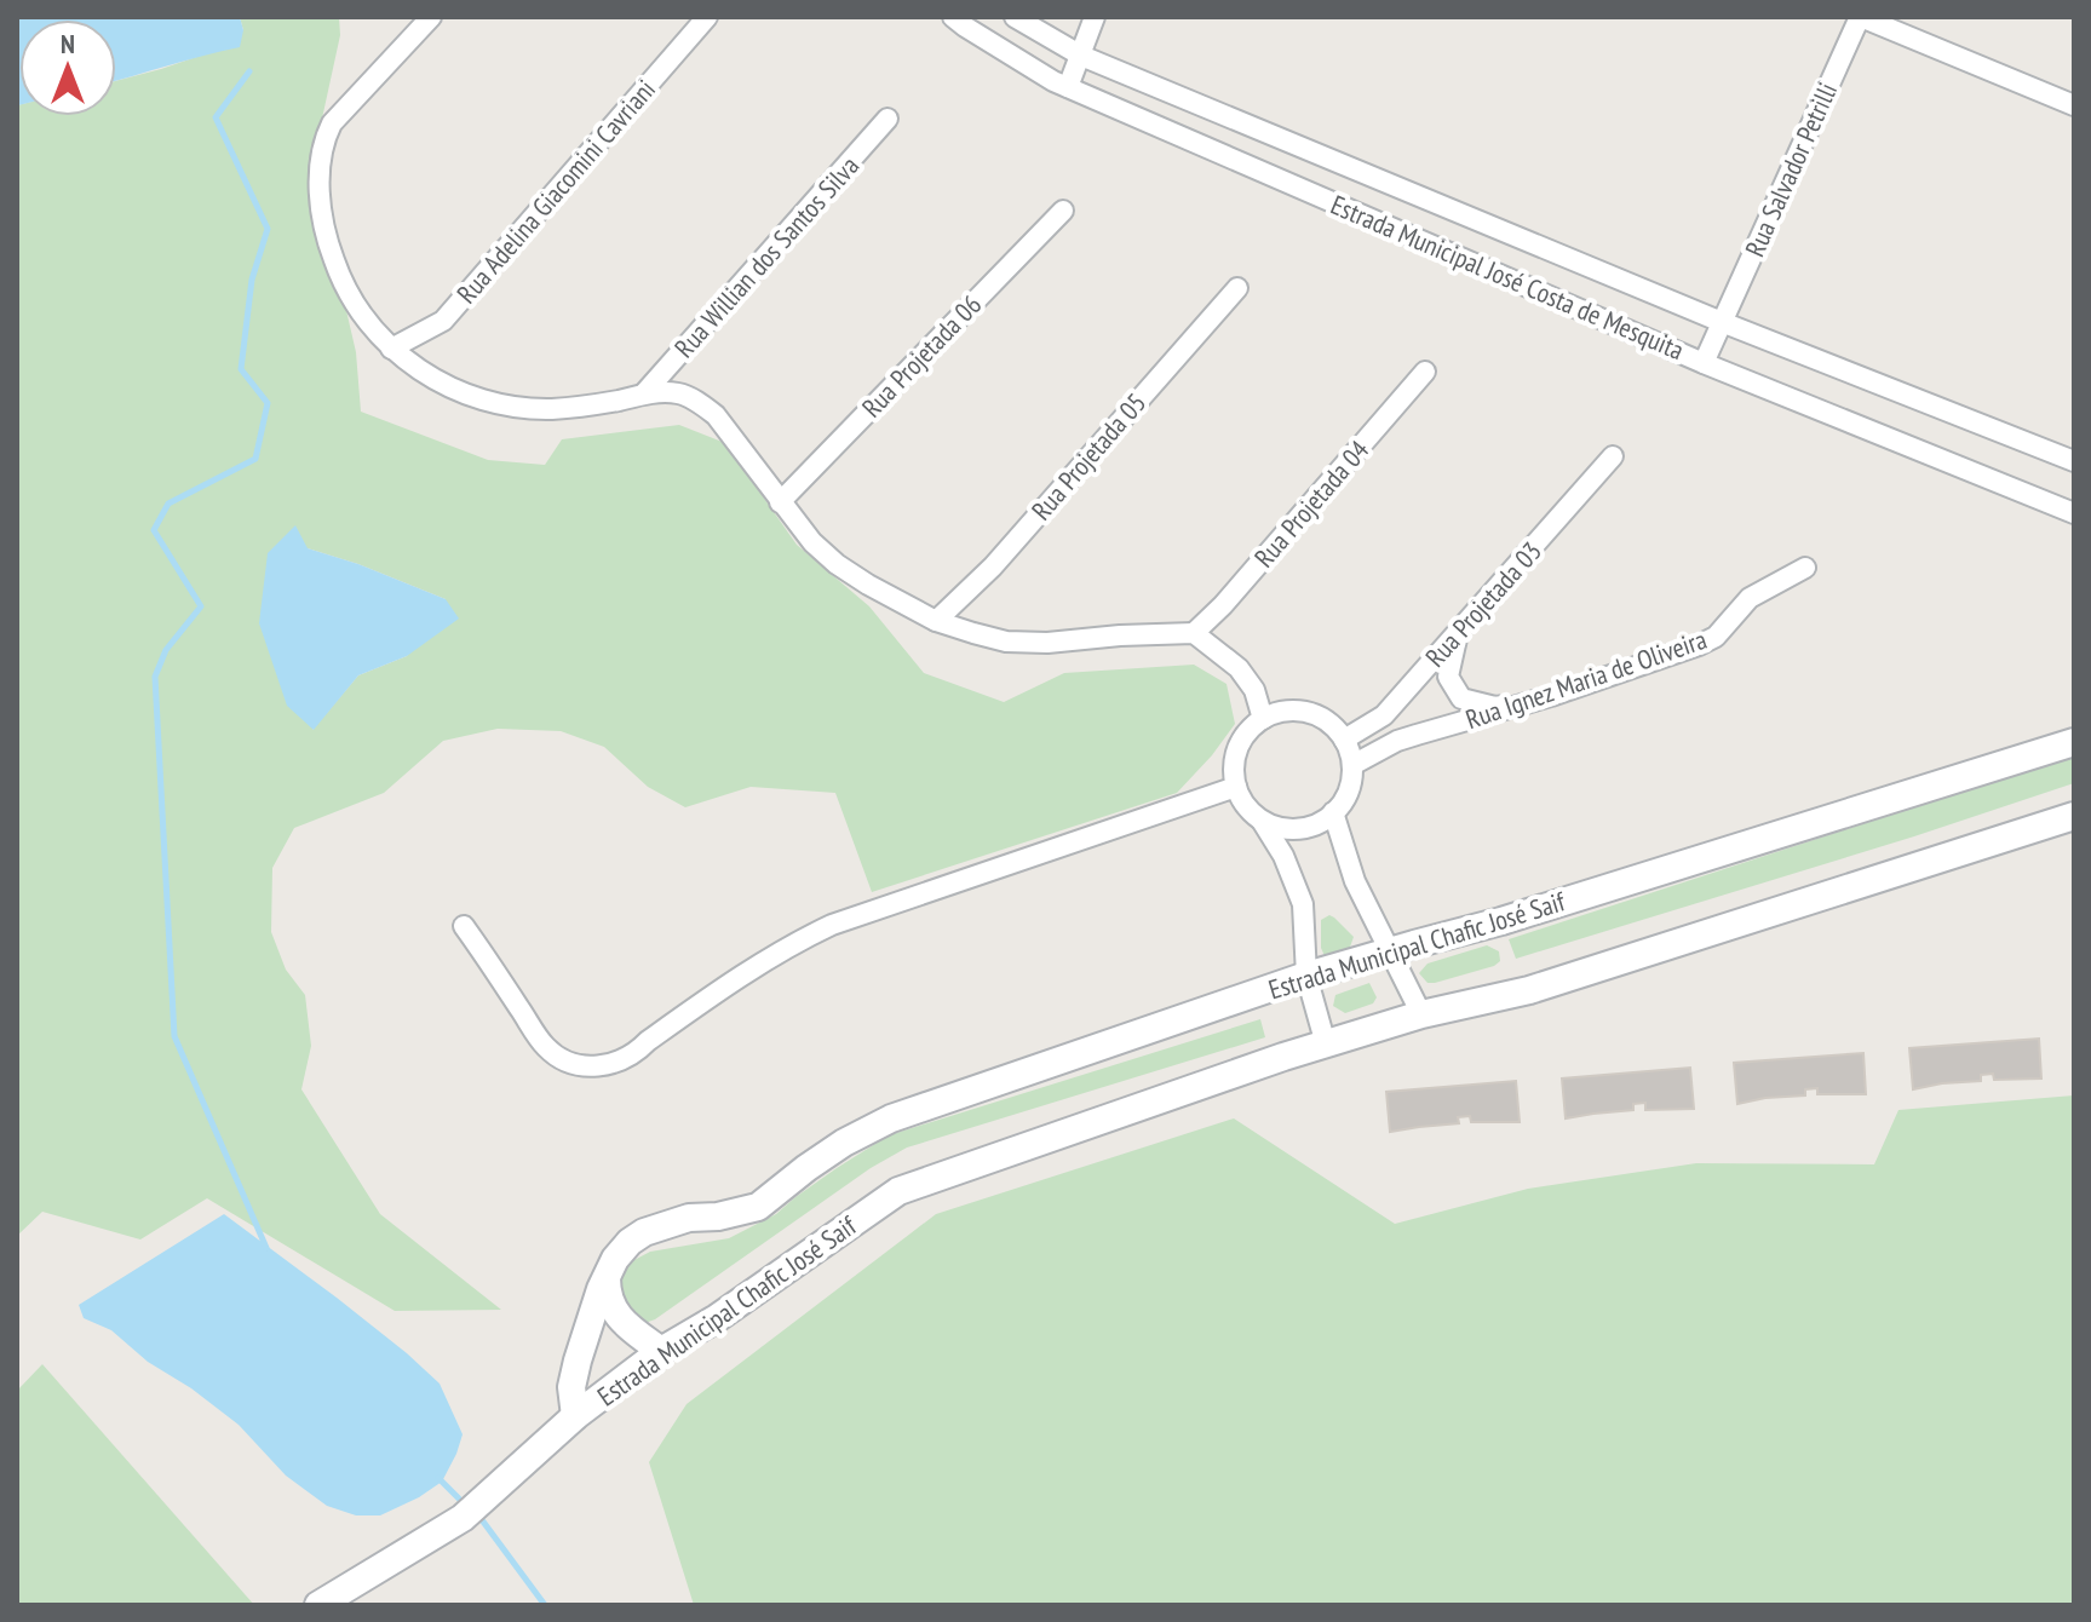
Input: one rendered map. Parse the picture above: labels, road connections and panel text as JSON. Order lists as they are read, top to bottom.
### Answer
{
  "streets": {
    "street": [
      "Rua Salvador Petrilli",
      "Rua Adelina Giacomini Cavriani",
      "Rua Willian dos Santos Silva",
      "Estrada Municipal José Costa de Mesquita",
      "Rua Projetada 06",
      "Rua Projetada 05",
      "Rua Projetada 04",
      "Rua Projetada 03",
      "Rua Ignez Maria de Oliveira",
      "Estrada Municipal Chafic José Saif"
    ]
  },
  "crossings": [
    ["Rua Salvador Petrilli", "Estrada Municipal José Costa de Mesquita"],
    ["Rua Projetada 03", "Rua Ignez Maria de Oliveira"]
  ],
  "north": "top"
}
